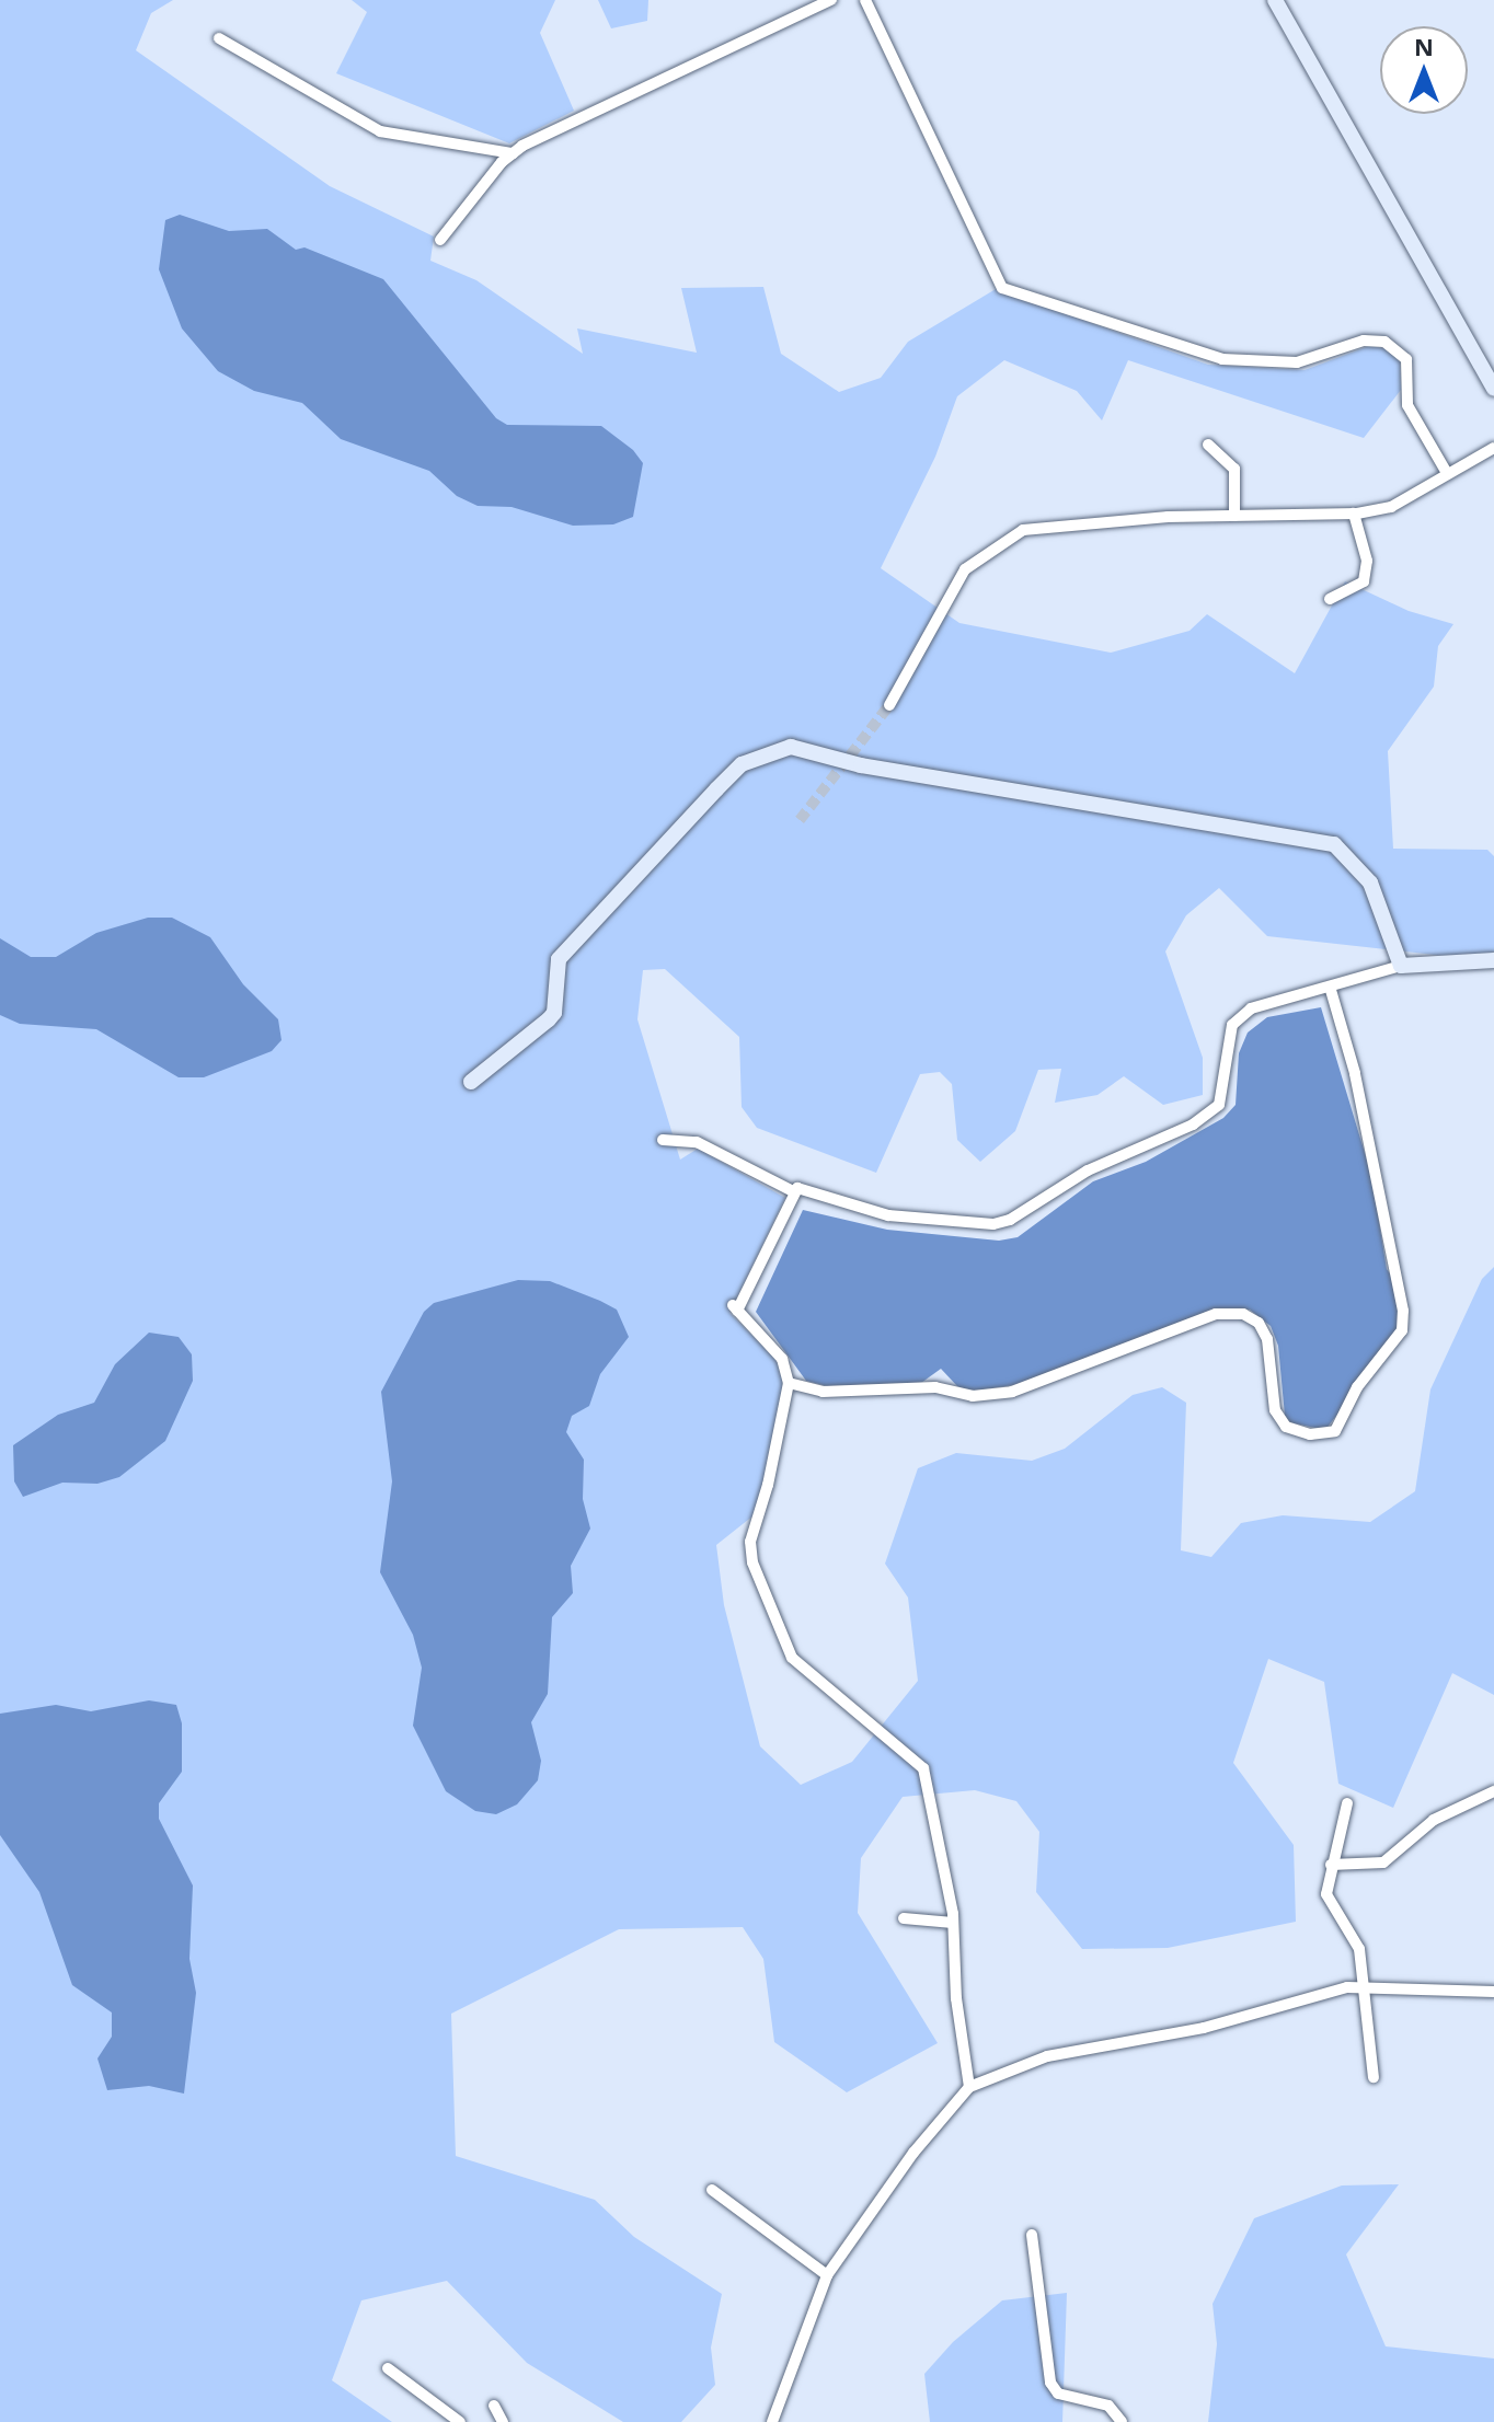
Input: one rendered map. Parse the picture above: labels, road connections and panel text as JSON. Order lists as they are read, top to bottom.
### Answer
{
  "north": "top"
}
